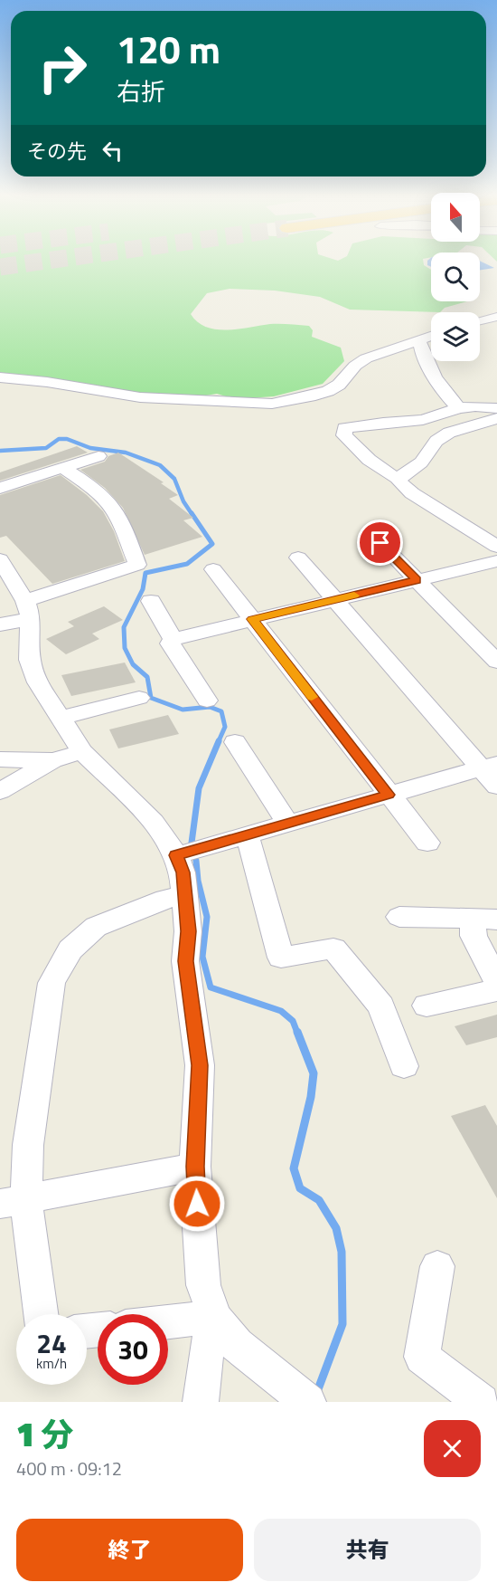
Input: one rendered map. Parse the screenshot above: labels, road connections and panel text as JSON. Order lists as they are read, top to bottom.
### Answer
{
  "north": "top",
  "page": {
    "turn": ["120 m", "右折"],
    "then": "その先",
    "speed": "24 km/h",
    "limit": "30",
    "heading": ["1 分", "400 m · 09:12"],
    "buttons": ["終了", "共有"]
  }
}
